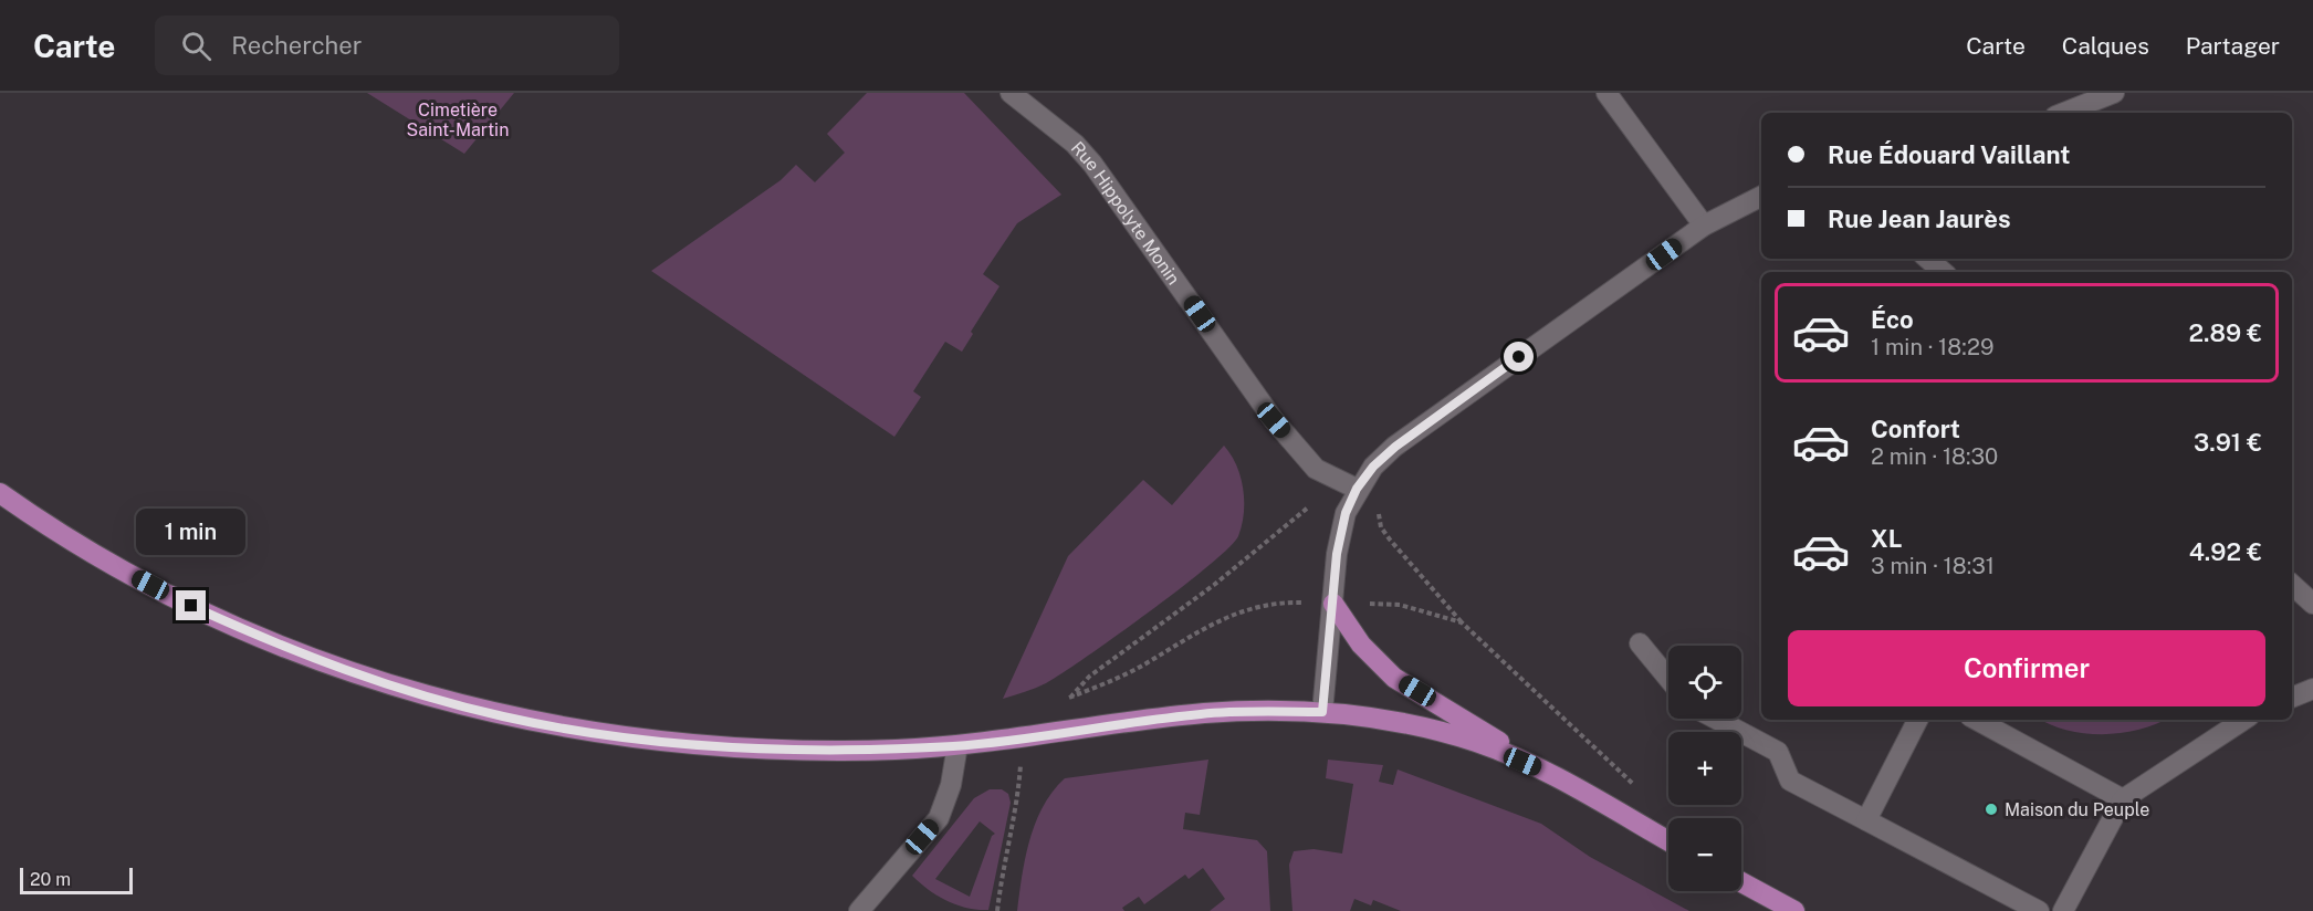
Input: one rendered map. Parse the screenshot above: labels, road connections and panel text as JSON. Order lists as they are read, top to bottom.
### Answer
{
  "streets": {
    "street": ["Rue Hippolyte Monin"]
  },
  "parks": ["Cimetière Saint-Martin"],
  "places": ["Maison du Peuple"],
  "scale_bar": "20 m",
  "page": {
    "header": "Carte",
    "search": "Rechercher",
    "nav": ["Carte", "Calques", "Partager"],
    "banner": ["Rue Édouard Vaillant", "Rue Jean Jaurès"],
    "list": [
      {
        "name": "Éco",
        "note": "1 min · 18:29",
        "value": "2.89 €"
      },
      {
        "name": "Confort",
        "note": "2 min · 18:30",
        "value": "3.91 €"
      },
      {
        "name": "XL",
        "note": "3 min · 18:31",
        "value": "4.92 €"
      }
    ],
    "bubble": "1 min",
    "buttons": "Confirmer",
    "map_buttons": ["+", "−"],
    "scale": "20 m"
  }
}
